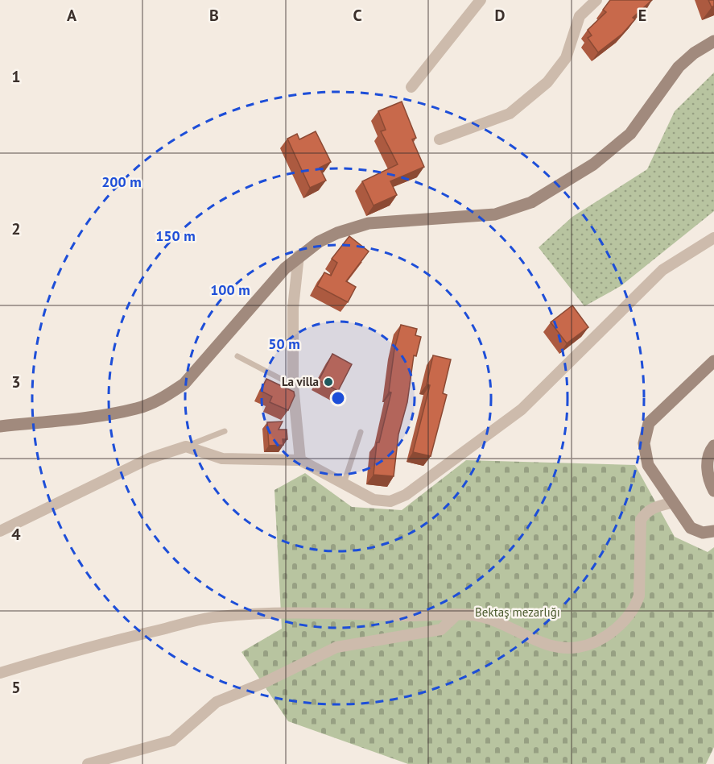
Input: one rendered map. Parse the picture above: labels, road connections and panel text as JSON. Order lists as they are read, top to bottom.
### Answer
{
  "parks": ["Bektaş mezarlığı"],
  "places": ["La villa"],
  "grid": {
    "columns": [
      "A",
      "B",
      "C",
      "D",
      "E"
    ],
    "rows": [
      "1",
      "2",
      "3",
      "4",
      "5"
    ]
  },
  "rings": [
    "200 m",
    "150 m",
    "100 m",
    "50 m"
  ]
}
